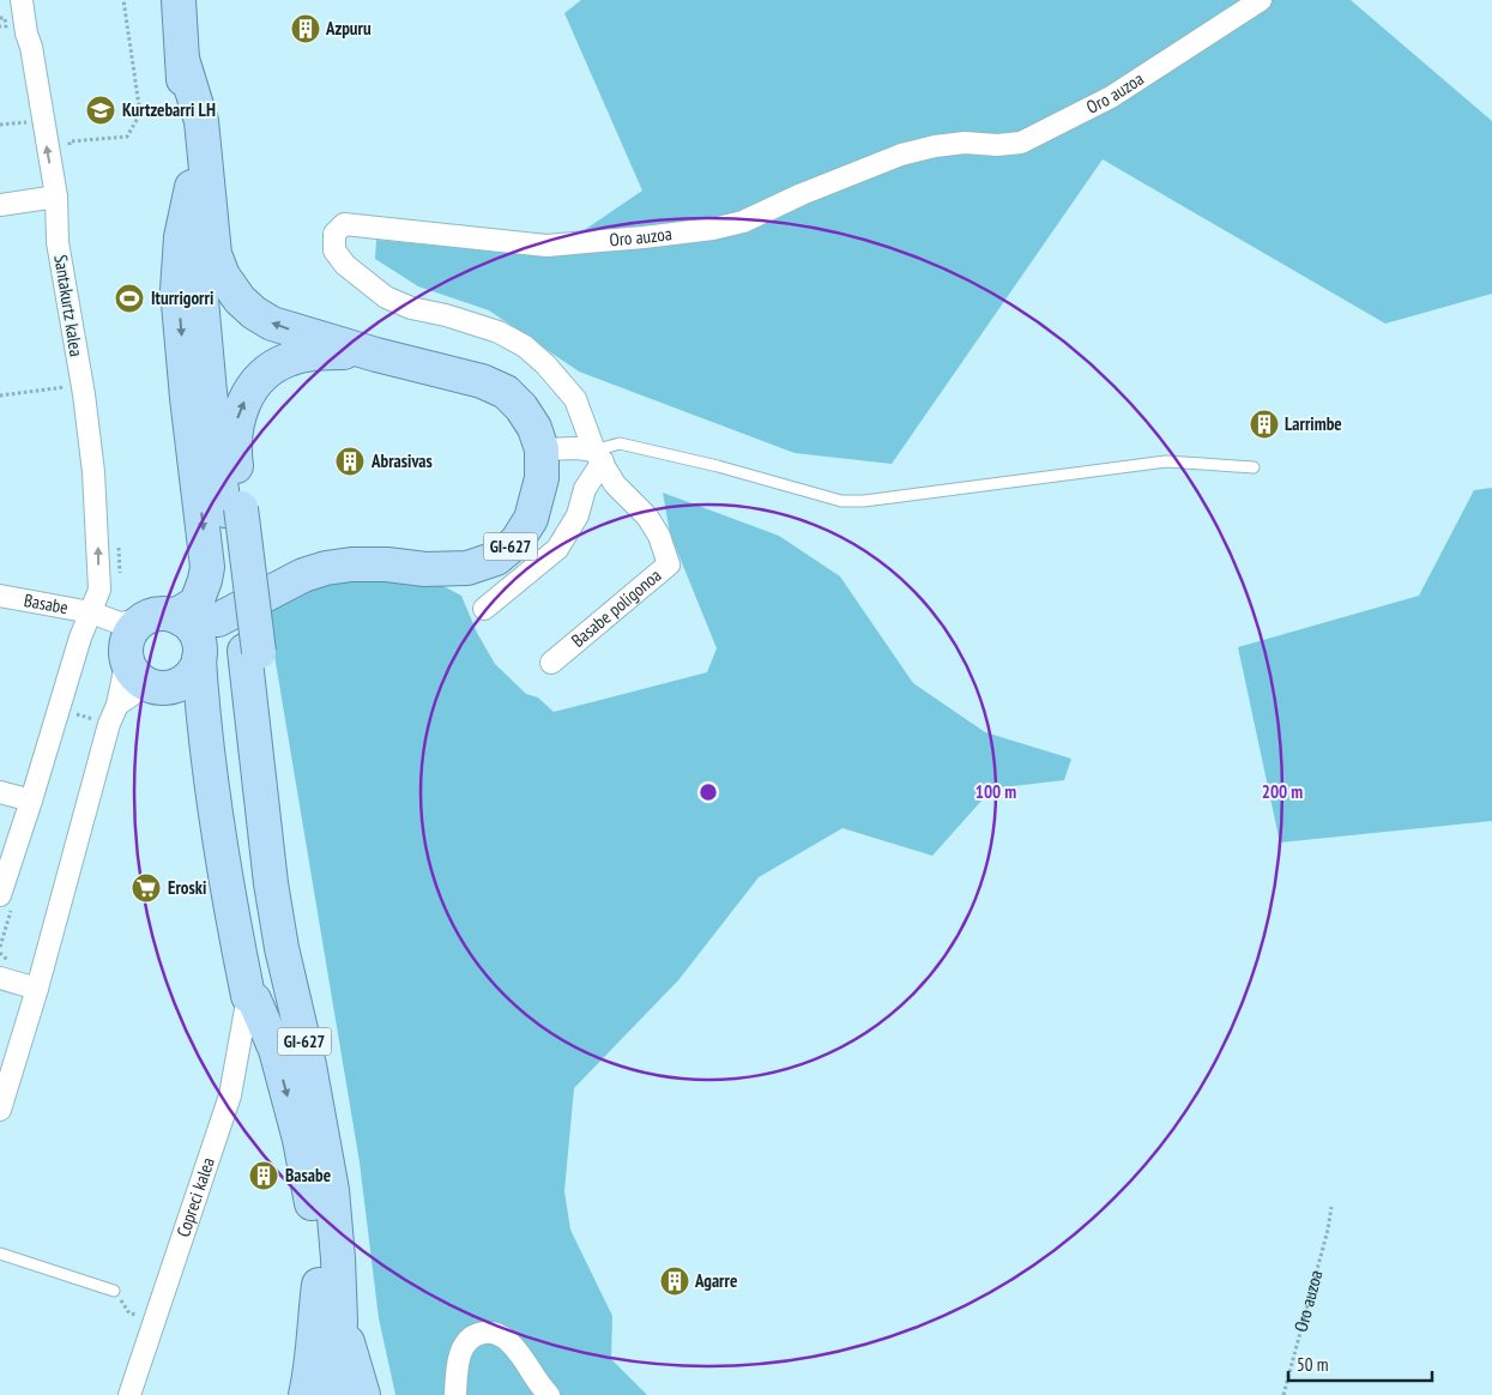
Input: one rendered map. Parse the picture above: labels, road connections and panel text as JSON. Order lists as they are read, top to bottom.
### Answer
{
  "streets": {
    "main road": ["GI-627"],
    "street": [
      "Oro auzoa",
      "Santakurtz kalea",
      "Basabe",
      "Basabe poligonoa",
      "Copreci kalea"
    ]
  },
  "crossings": [
    ["Oro auzoa", "Basabe poligonoa"],
    ["Santakurtz kalea", "Basabe"],
    ["GI-627", "Basabe"],
    ["GI-627", "Copreci kalea"]
  ],
  "one_way": ["Santakurtz kalea"],
  "places": {
    "building": [
      "Azpuru",
      "Larrimbe",
      "Abrasivas",
      "Basabe",
      "Agarre"
    ],
    "school or university": ["Kurtzebarri LH"],
    "sports": ["Iturrigorri"],
    "supermarket": ["Eroski"]
  },
  "scale_bar": "50 m",
  "rings": ["100 m", "200 m"]
}
